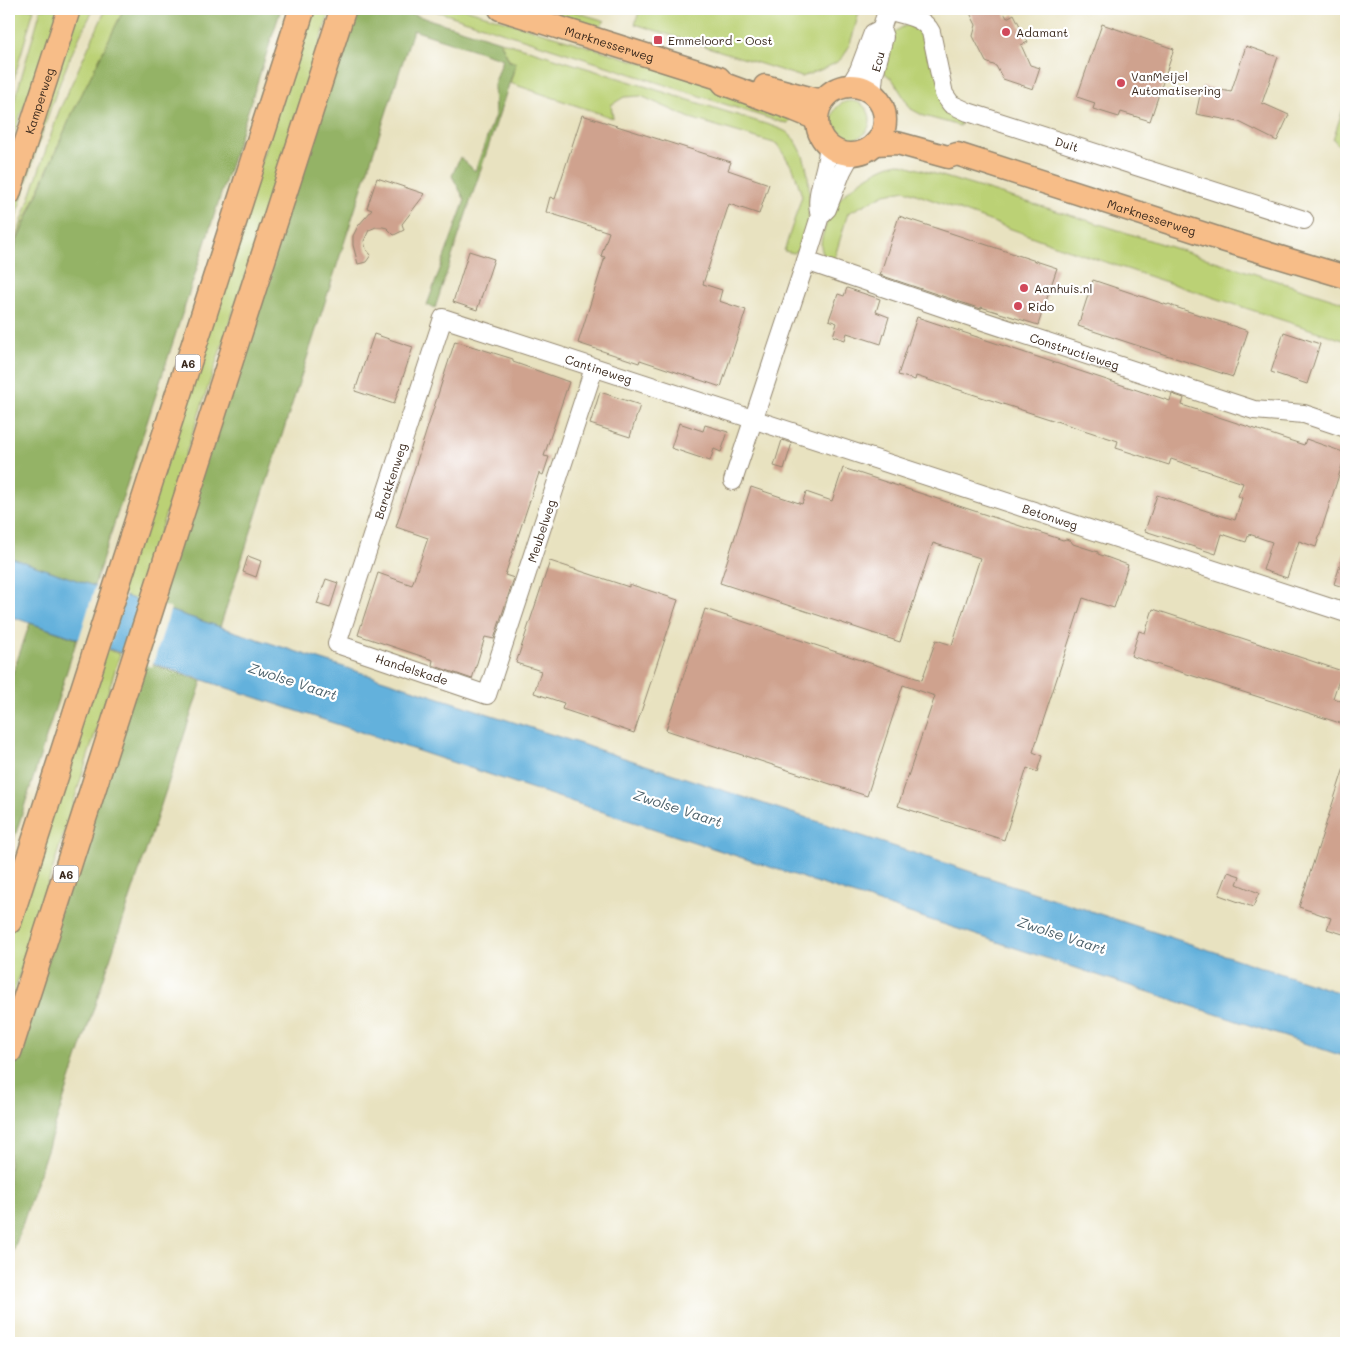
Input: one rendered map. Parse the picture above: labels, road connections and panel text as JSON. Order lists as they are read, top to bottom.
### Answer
{
  "streets": {
    "highway": ["A6"],
    "main road": ["Marknesserweg", "Kamperweg"],
    "street": [
      "Ecu",
      "Duit",
      "Constructieweg",
      "Cantineweg",
      "Barakkenweg",
      "Betonweg",
      "Meubelweg",
      "Handelskade"
    ]
  },
  "crossings": [
    ["Marknesserweg", "Ecu"],
    ["Ecu", "Duit"],
    ["Cantineweg", "Barakkenweg"],
    ["Cantineweg", "Betonweg"],
    ["Cantineweg", "Meubelweg"],
    ["Barakkenweg", "Handelskade"],
    ["Meubelweg", "Handelskade"]
  ],
  "water": ["Zwolse Vaart"],
  "places": {
    "other": [
      "Adamant",
      "VanMeijel Automatisering",
      "Aanhuis.nl",
      "Rido"
    ],
    "transit": ["Emmeloord - Oost"]
  }
}
